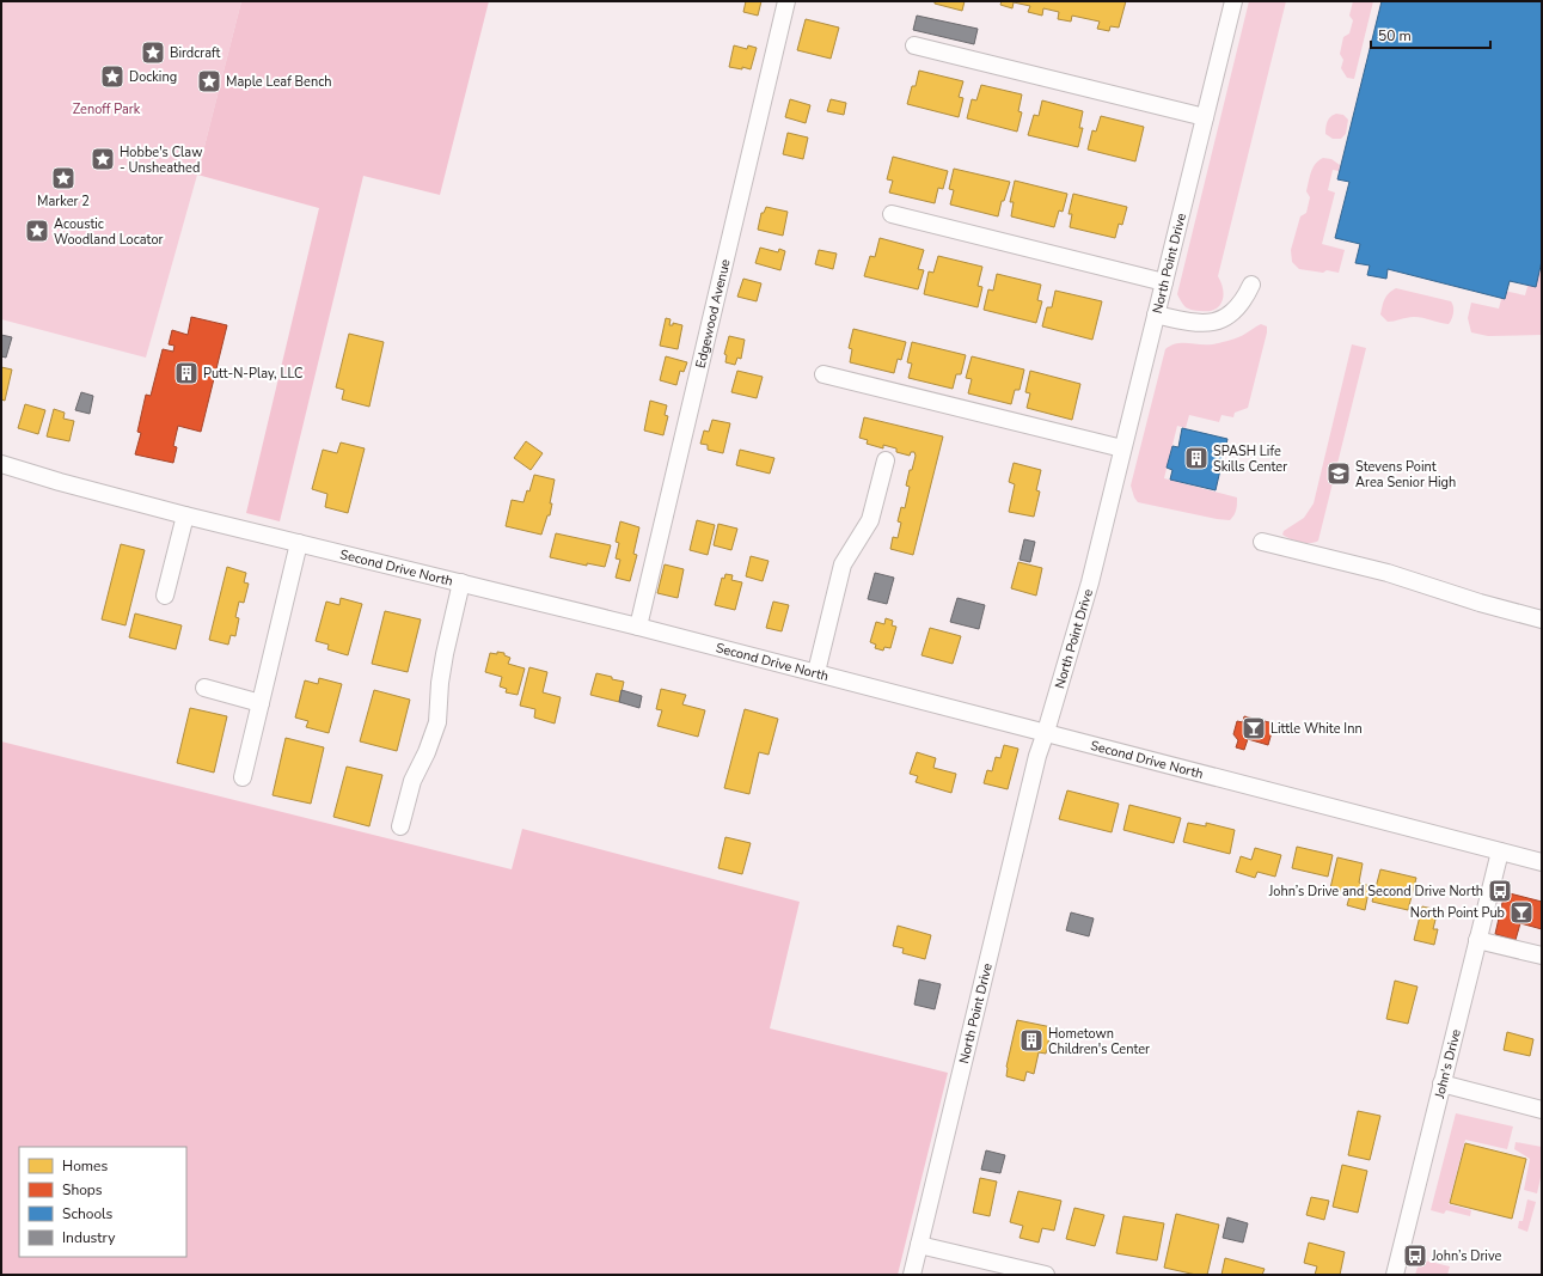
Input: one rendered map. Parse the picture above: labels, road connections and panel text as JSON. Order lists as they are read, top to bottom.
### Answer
{
  "streets": {
    "street": [
      "North Point Drive",
      "Edgewood Avenue",
      "Second Drive North",
      "John's Drive"
    ]
  },
  "crossings": [
    ["North Point Drive", "Second Drive North"],
    ["Edgewood Avenue", "Second Drive North"],
    ["Second Drive North", "John's Drive"]
  ],
  "parks": ["Zenoff Park"],
  "places": {
    "place": [
      "Birdcraft",
      "Docking",
      "Maple Leaf Bench",
      "Hobbe's Claw - Unsheathed",
      "Marker 2",
      "Acoustic Woodland Locator"
    ],
    "building": ["Putt-N-Play, LLC", "SPASH Life Skills Center", "Hometown Children's Center"],
    "school or university": ["Stevens Point Area Senior High"],
    "bar": ["Little White Inn", "North Point Pub"],
    "bus stop": ["John’s Drive and Second Drive North", "John’s Drive"]
  },
  "legend": [
    "Homes",
    "Shops",
    "Schools",
    "Industry"
  ],
  "scale_bar": "50 m"
}
